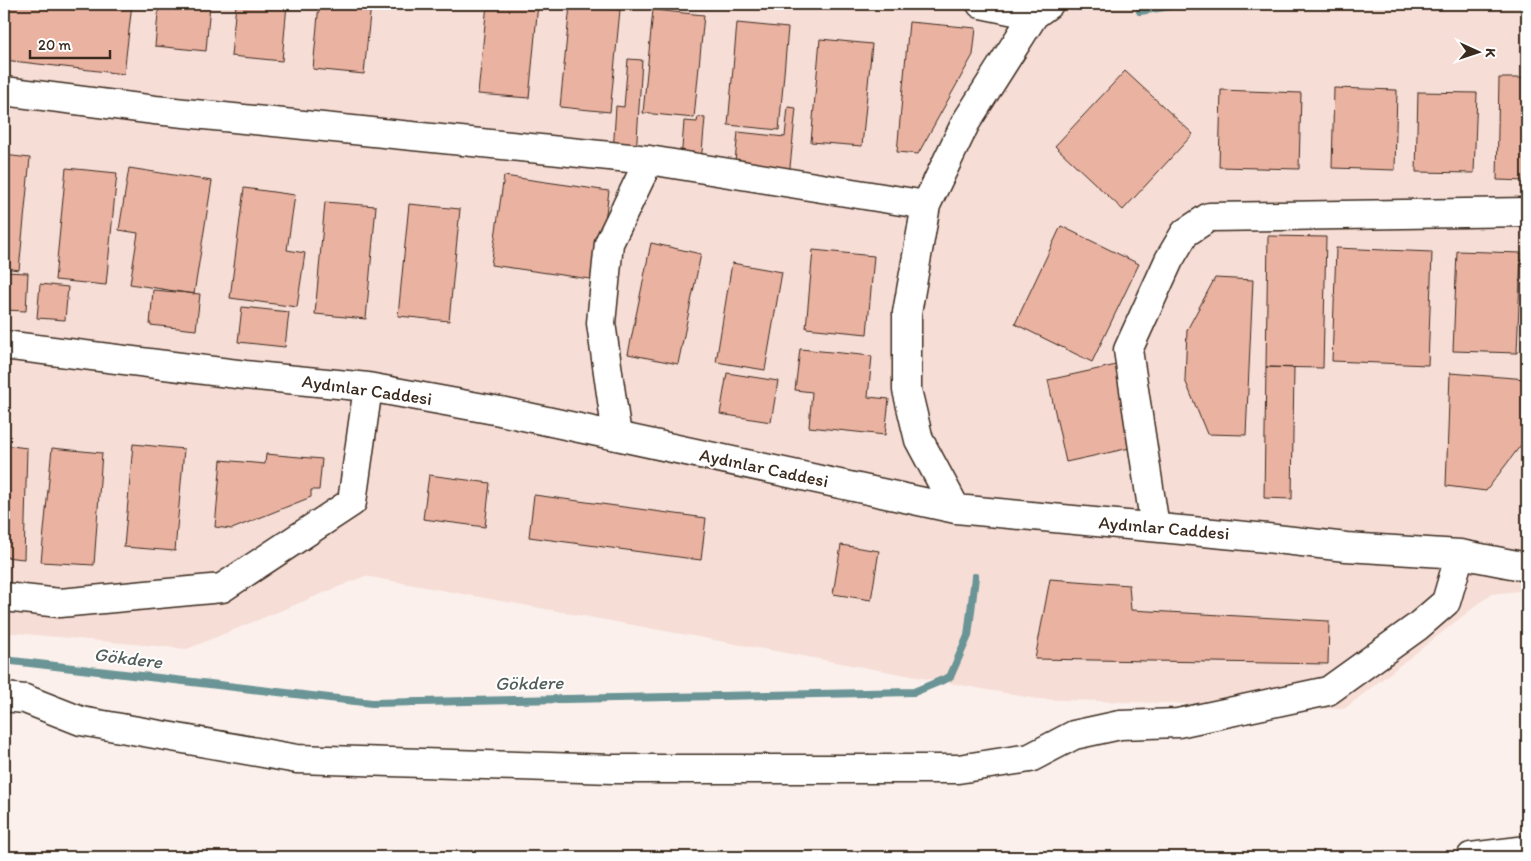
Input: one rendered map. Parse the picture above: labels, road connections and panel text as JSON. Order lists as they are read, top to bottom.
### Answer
{
  "streets": {
    "main road": ["Aydınlar Caddesi"]
  },
  "water": ["Gökdere"],
  "scale_bar": "20 m",
  "north": "right"
}
